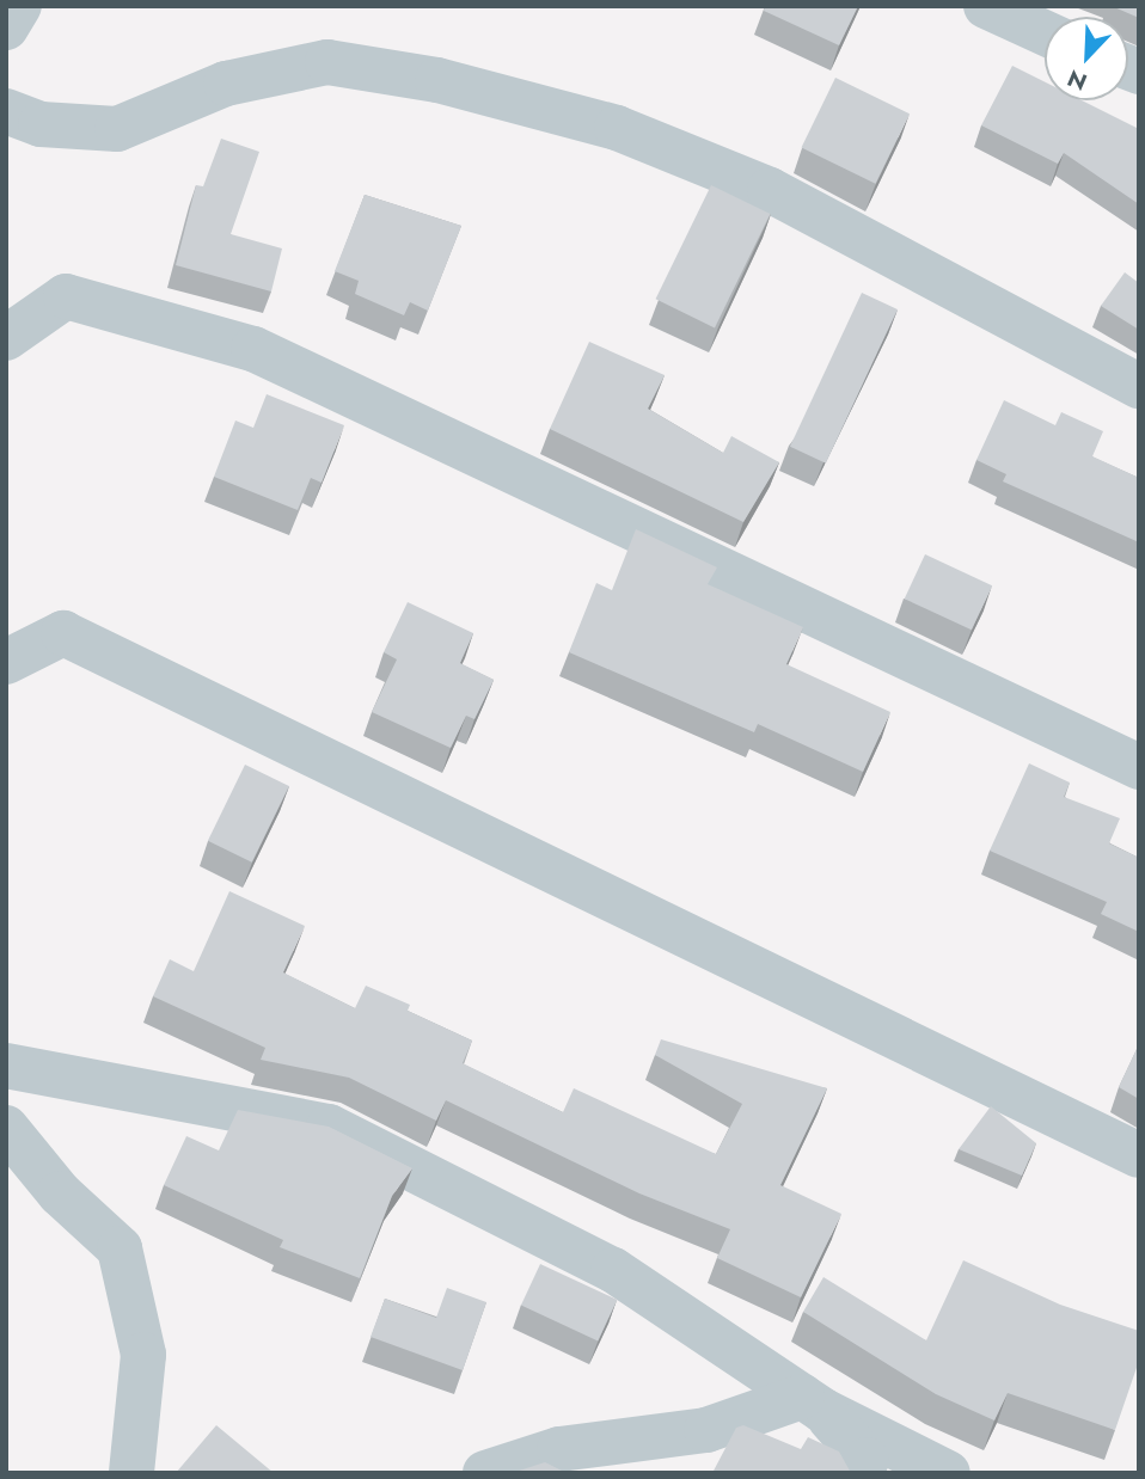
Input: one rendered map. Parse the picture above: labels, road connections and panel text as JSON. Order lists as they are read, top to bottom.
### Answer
{
  "north": "bottom left"
}
